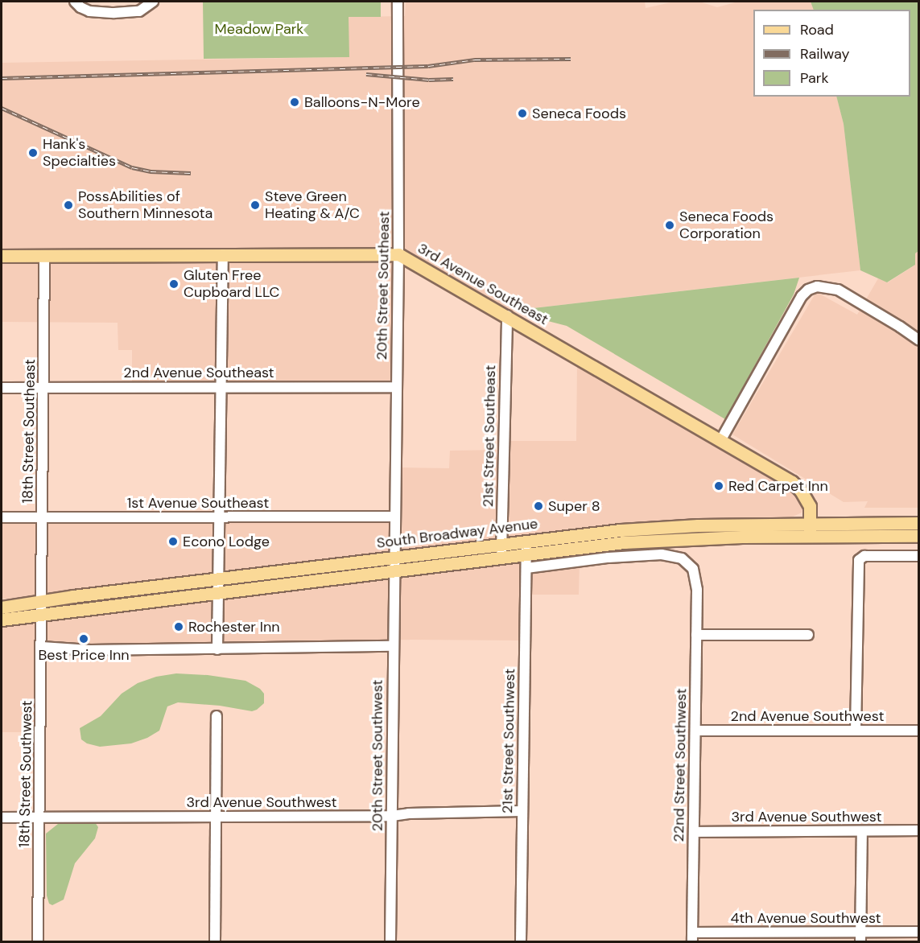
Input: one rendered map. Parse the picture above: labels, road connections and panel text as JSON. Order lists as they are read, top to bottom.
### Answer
{
  "streets": {
    "main road": ["3rd Avenue Southeast", "South Broadway Avenue"],
    "street": [
      "20th Street Southeast",
      "2nd Avenue Southeast",
      "18th Street Southeast",
      "21st Street Southeast",
      "1st Avenue Southeast",
      "2nd Avenue Southwest",
      "21st Street Southwest",
      "20th Street Southwest",
      "22nd Street Southwest",
      "18th Street Southwest",
      "3rd Avenue Southwest",
      "4th Avenue Southwest"
    ]
  },
  "crossings": [
    ["3rd Avenue Southeast", "20th Street Southeast"],
    ["3rd Avenue Southeast", "18th Street Southeast"],
    ["3rd Avenue Southeast", "21st Street Southeast"],
    ["3rd Avenue Southeast", "South Broadway Avenue"],
    ["20th Street Southeast", "2nd Avenue Southeast"],
    ["20th Street Southeast", "1st Avenue Southeast"],
    ["20th Street Southeast", "South Broadway Avenue"],
    ["20th Street Southeast", "20th Street Southwest"],
    ["2nd Avenue Southeast", "18th Street Southeast"],
    ["18th Street Southeast", "1st Avenue Southeast"],
    ["18th Street Southeast", "South Broadway Avenue"],
    ["18th Street Southeast", "18th Street Southwest"],
    ["21st Street Southeast", "South Broadway Avenue"],
    ["South Broadway Avenue", "21st Street Southwest"],
    ["South Broadway Avenue", "20th Street Southwest"],
    ["South Broadway Avenue", "18th Street Southwest"],
    ["2nd Avenue Southwest", "22nd Street Southwest"],
    ["21st Street Southwest", "22nd Street Southwest"],
    ["21st Street Southwest", "3rd Avenue Southwest"],
    ["20th Street Southwest", "3rd Avenue Southwest"],
    ["22nd Street Southwest", "3rd Avenue Southwest"],
    ["22nd Street Southwest", "4th Avenue Southwest"],
    ["18th Street Southwest", "3rd Avenue Southwest"]
  ],
  "parks": ["Meadow Park"],
  "places": [
    "Balloons-N-More",
    "Seneca Foods",
    "Hank's Specialties",
    "PossAbilities of Southern Minnesota",
    "Steve Green Heating & A/C",
    "Seneca Foods Corporation",
    "Gluten Free Cupboard LLC",
    "Red Carpet Inn",
    "Super 8",
    "Econo Lodge",
    "Rochester Inn",
    "Best Price Inn"
  ],
  "legend": ["Road", "Railway", "Park"]
}
